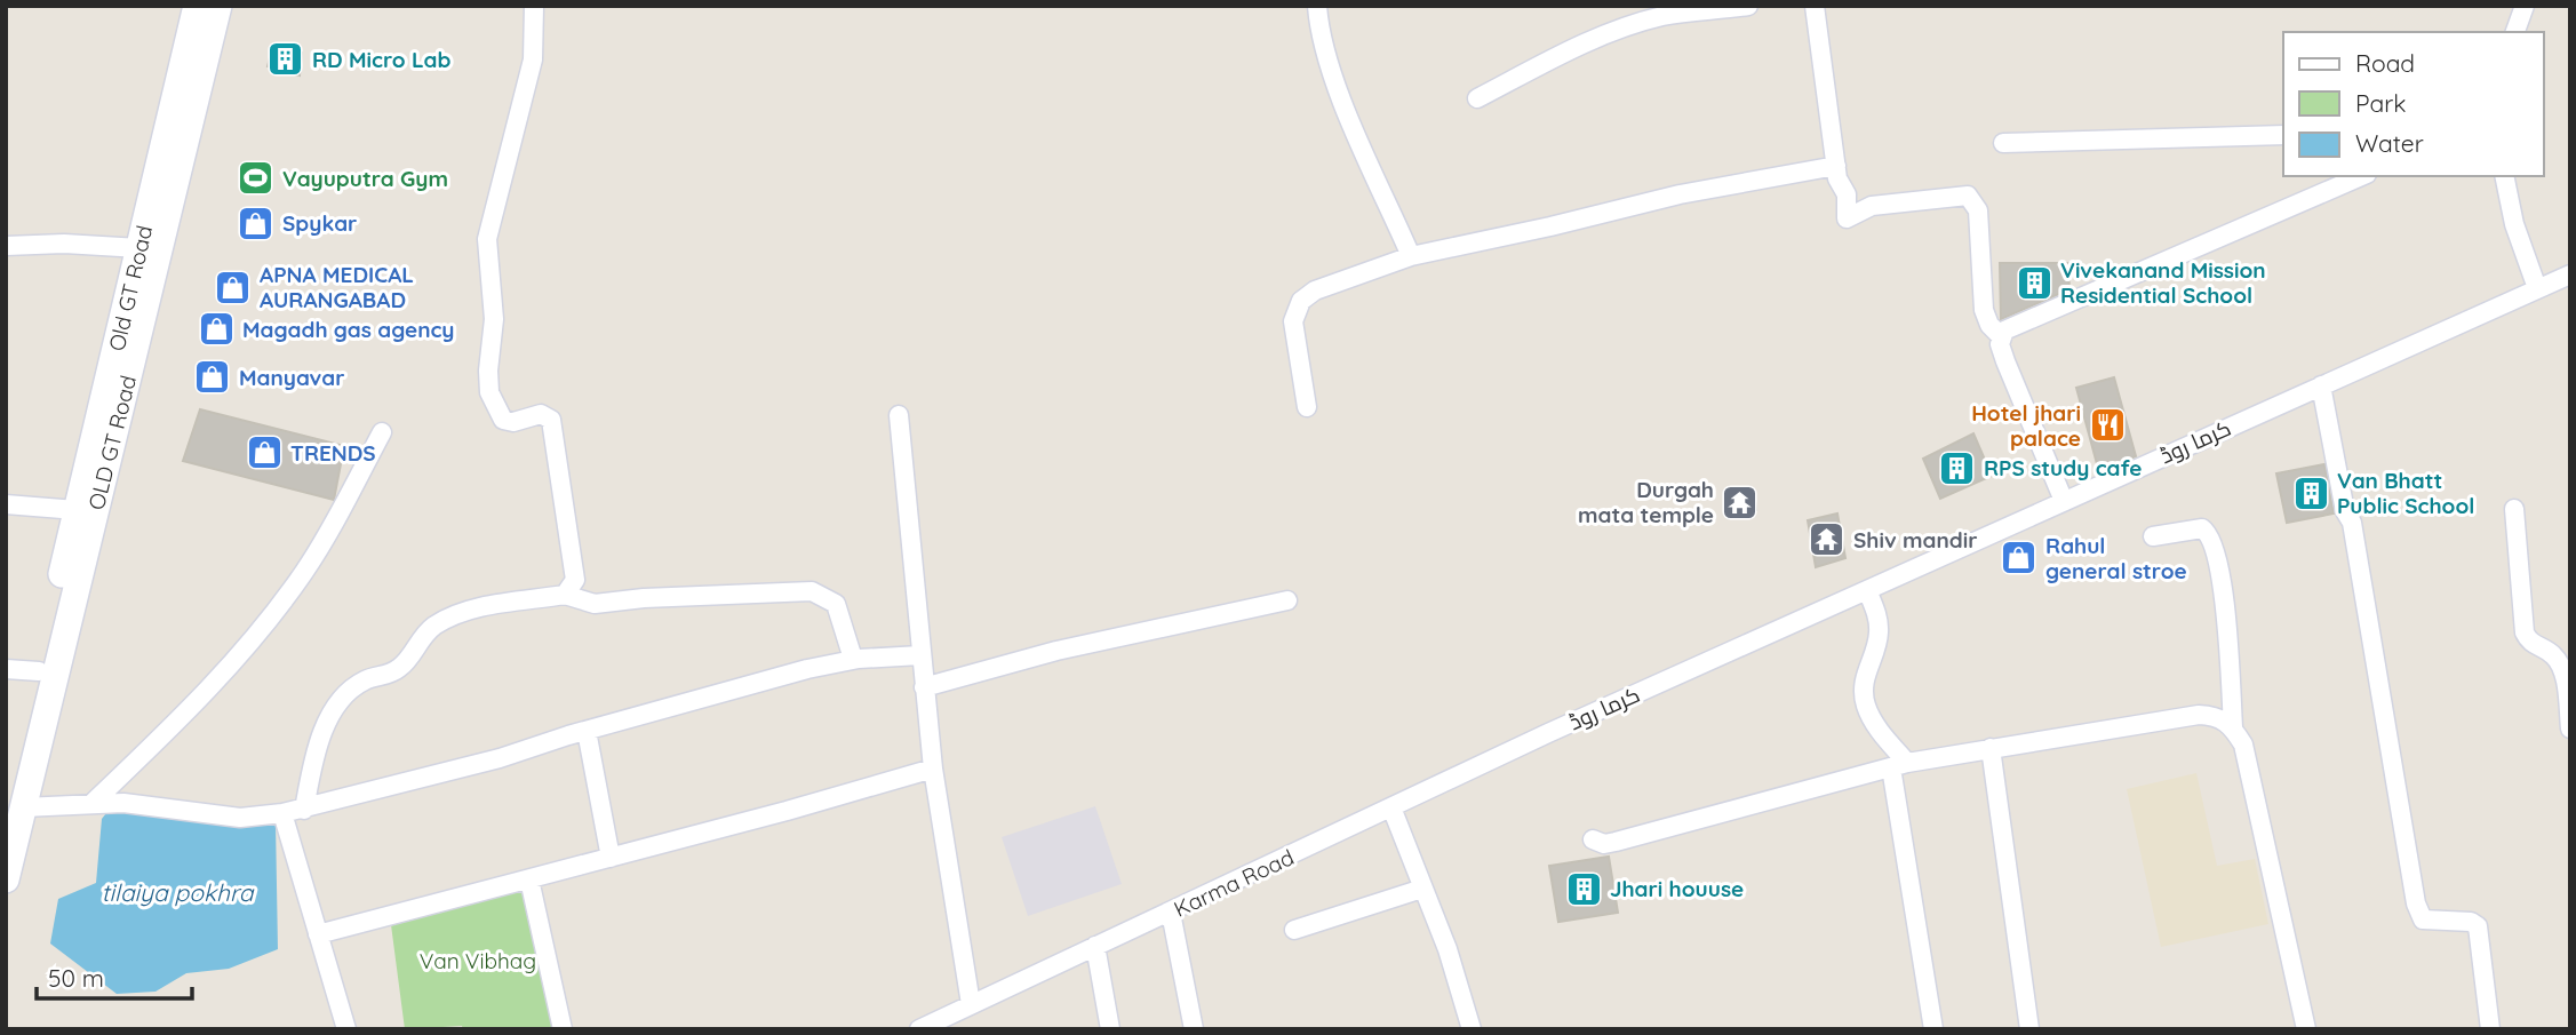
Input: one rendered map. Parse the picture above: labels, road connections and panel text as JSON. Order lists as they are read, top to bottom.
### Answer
{
  "streets": {
    "main road": ["Old GT Road", "OLD GT Road"],
    "street": ["کرما روڈ", "Karma Road"]
  },
  "crossings": [
    ["Old GT Road", "OLD GT Road"],
    ["کرما روڈ", "Karma Road"]
  ],
  "water": ["tilaiya pokhra"],
  "parks": ["Van Vibhag"],
  "places": {
    "building": [
      "RD Micro Lab",
      "Vivekanand Mission Residential School",
      "RPS study cafe",
      "Van Bhatt Public School",
      "Jhari houuse"
    ],
    "sports": ["Vayuputra Gym"],
    "shop": [
      "Spykar",
      "APNA MEDICAL AURANGABAD",
      "Magadh gas agency",
      "Manyavar",
      "TRENDS",
      "Rahul general stroe"
    ],
    "restaurant": ["Hotel jhari palace"],
    "temple": ["Durgah mata temple", "Shiv mandir"]
  },
  "legend": ["Road", "Park", "Water"],
  "scale_bar": "50 m"
}
